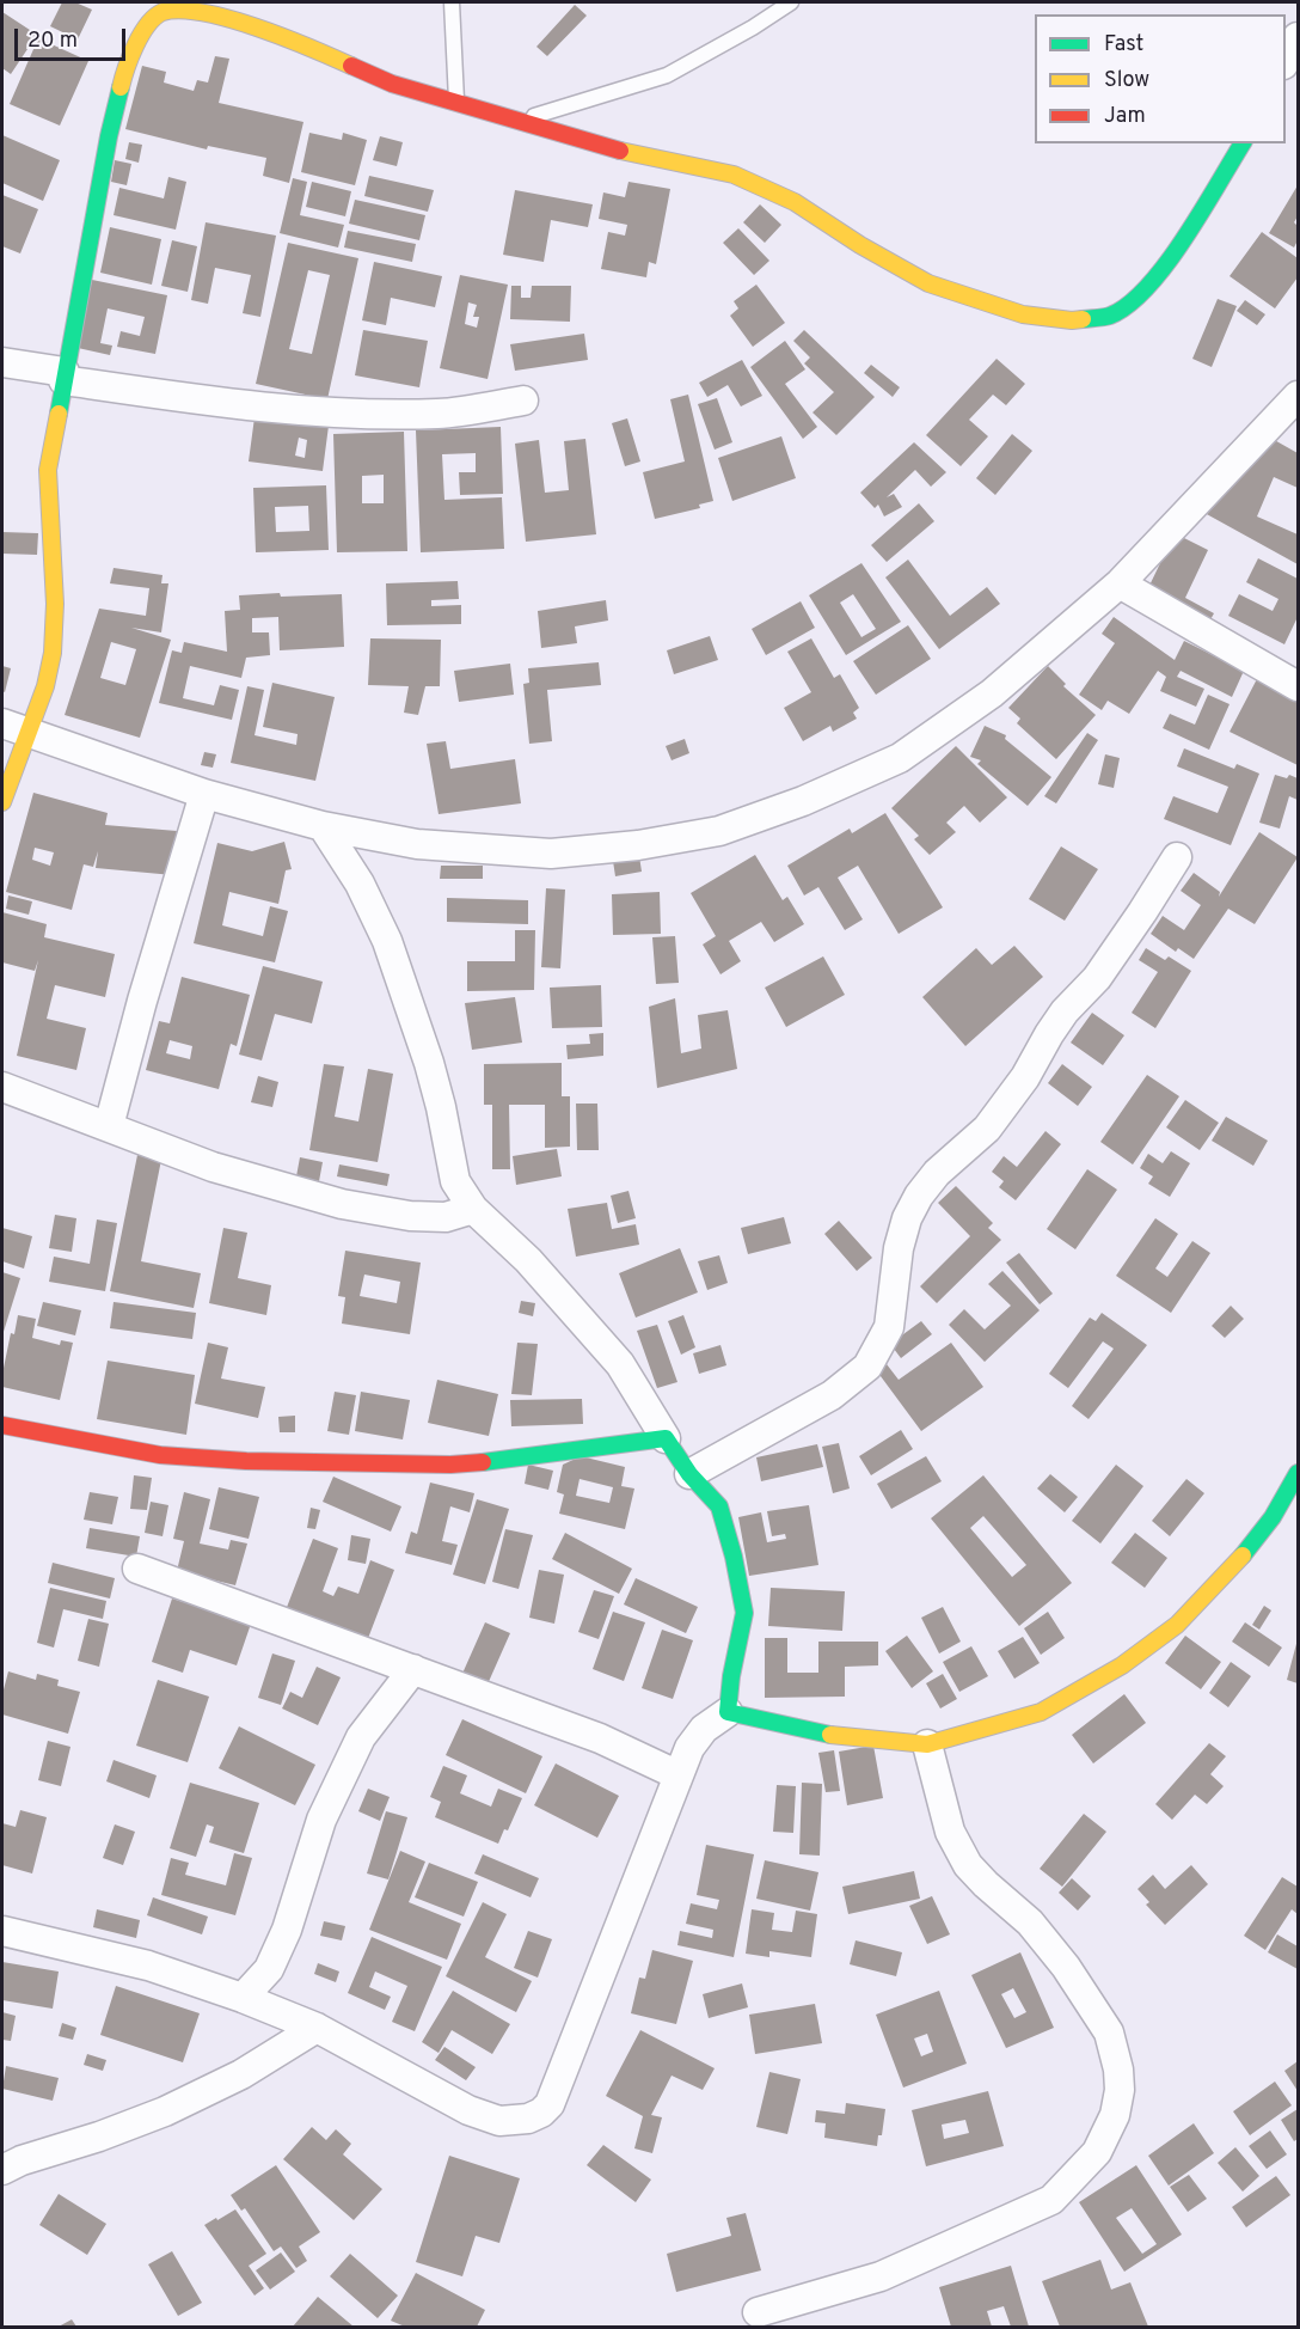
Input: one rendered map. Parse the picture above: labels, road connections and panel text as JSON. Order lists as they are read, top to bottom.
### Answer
{
  "legend": ["Fast", "Slow", "Jam"],
  "scale_bar": "20 m"
}
